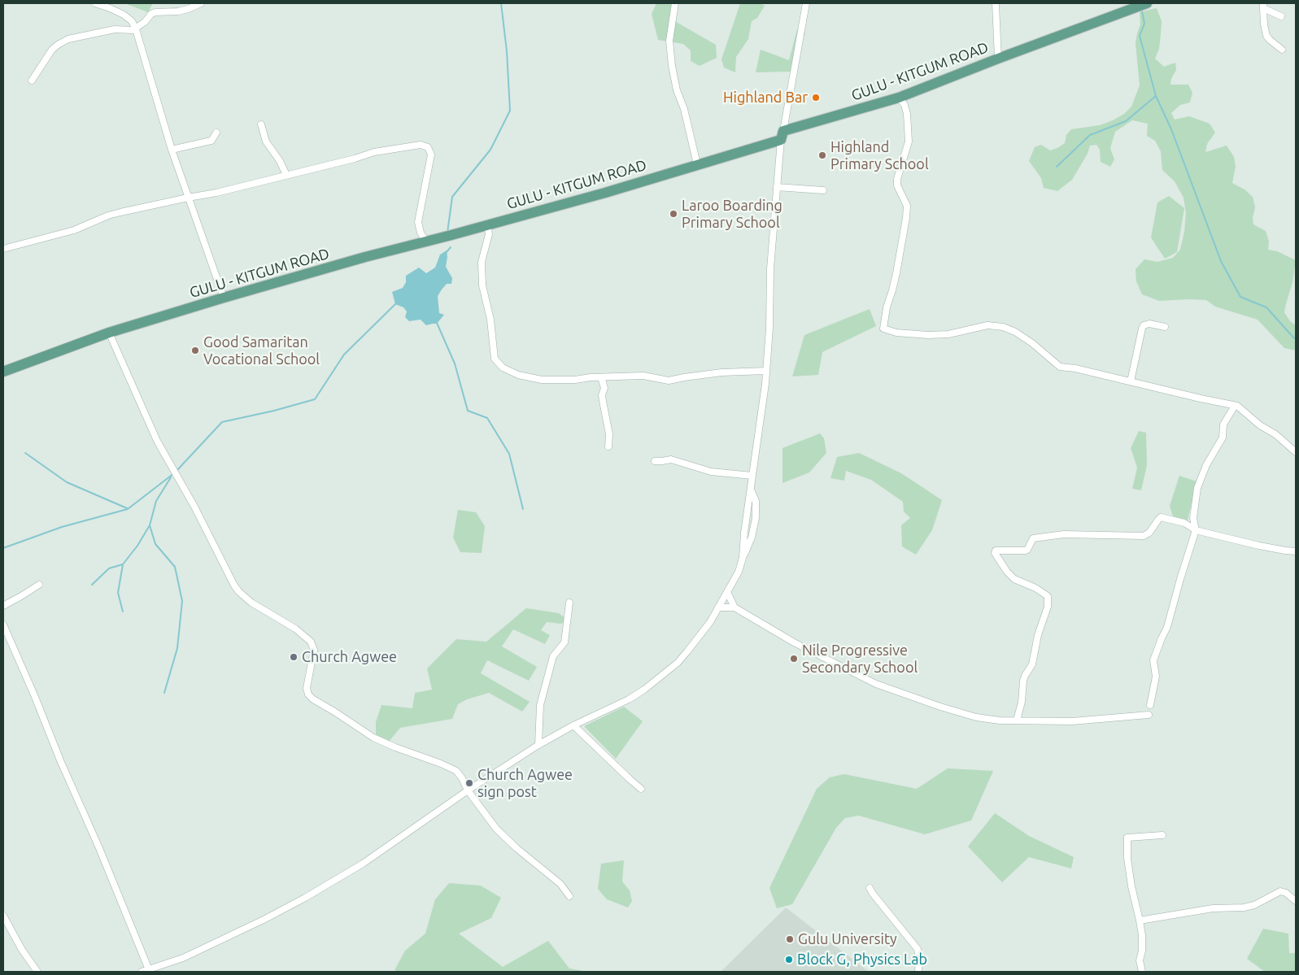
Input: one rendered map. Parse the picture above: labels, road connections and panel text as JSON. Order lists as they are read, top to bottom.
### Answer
{
  "streets": {
    "main road": ["GULU - KITGUM ROAD"]
  },
  "places": [
    "Highland Bar",
    "Highland Primary School",
    "Laroo Boarding Primary School",
    "Good Samaritan Vocational School",
    "Church Agwee",
    "Nile Progressive Secondary School",
    "Church Agwee sign post",
    "Gulu University",
    "Block G, Physics Lab"
  ]
}
